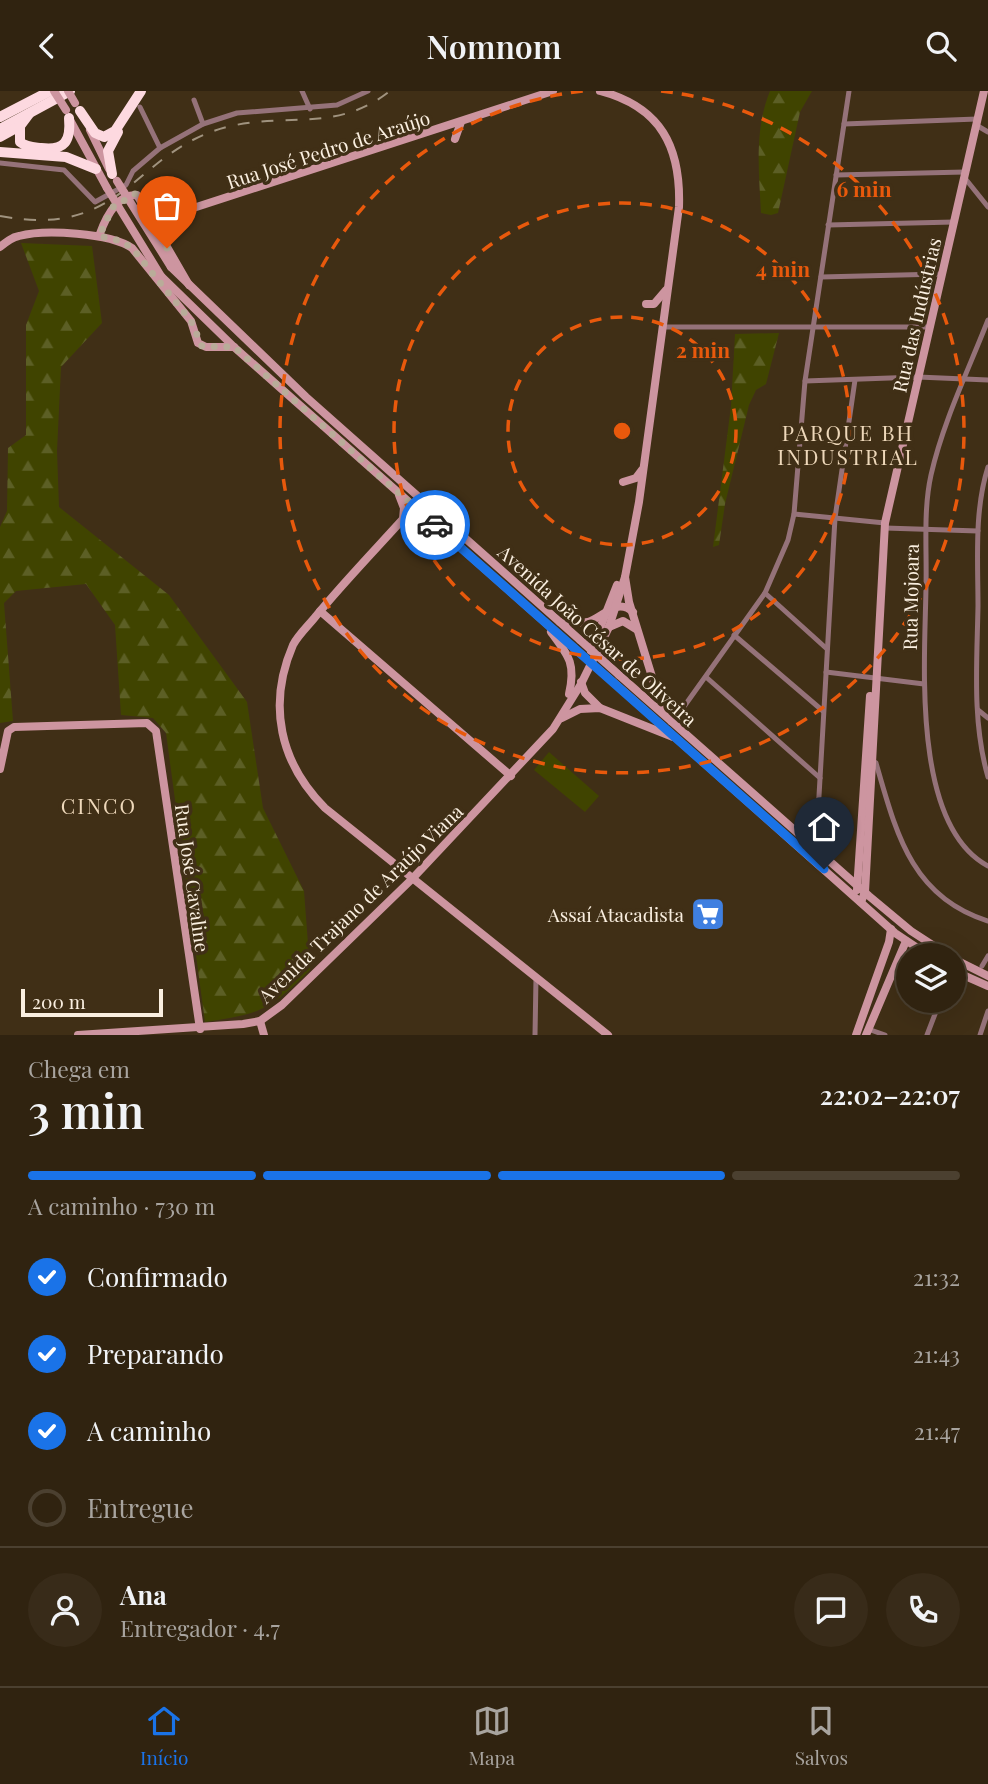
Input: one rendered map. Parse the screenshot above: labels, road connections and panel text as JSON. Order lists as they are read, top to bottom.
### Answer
{
  "streets": {
    "street": [
      "Rua José Pedro de Araújo",
      "Rua das Indústrias",
      "Rua Mojoara",
      "Avenida João César de Oliveira",
      "Rua José Cavaline",
      "Avenida Trajano de Araújo Viana"
    ]
  },
  "crossings": [
    ["Rua das Indústrias", "Avenida João César de Oliveira"],
    ["Rua José Cavaline", "Avenida Trajano de Araújo Viana"]
  ],
  "districts": ["PARQUE BH INDUSTRIAL", "CINCO"],
  "places": {
    "supermarket": ["Assaí Atacadista"]
  },
  "scale_bar": "200 m",
  "page": {
    "header": "Nomnom",
    "scale": "200 m",
    "heading": ["3 min", "Chega em", "22:02–22:07"],
    "panel": ["Ana", "Entregador · 4.7"],
    "bar": "A caminho · 730 m",
    "list": [
      ["Confirmado", "21:32"],
      ["Preparando", "21:43"],
      ["A caminho", "21:47"],
      "Entregue"
    ],
    "tabs": ["Início", "Mapa", "Salvos"]
  },
  "rings": ["6 min", "4 min", "2 min"]
}
